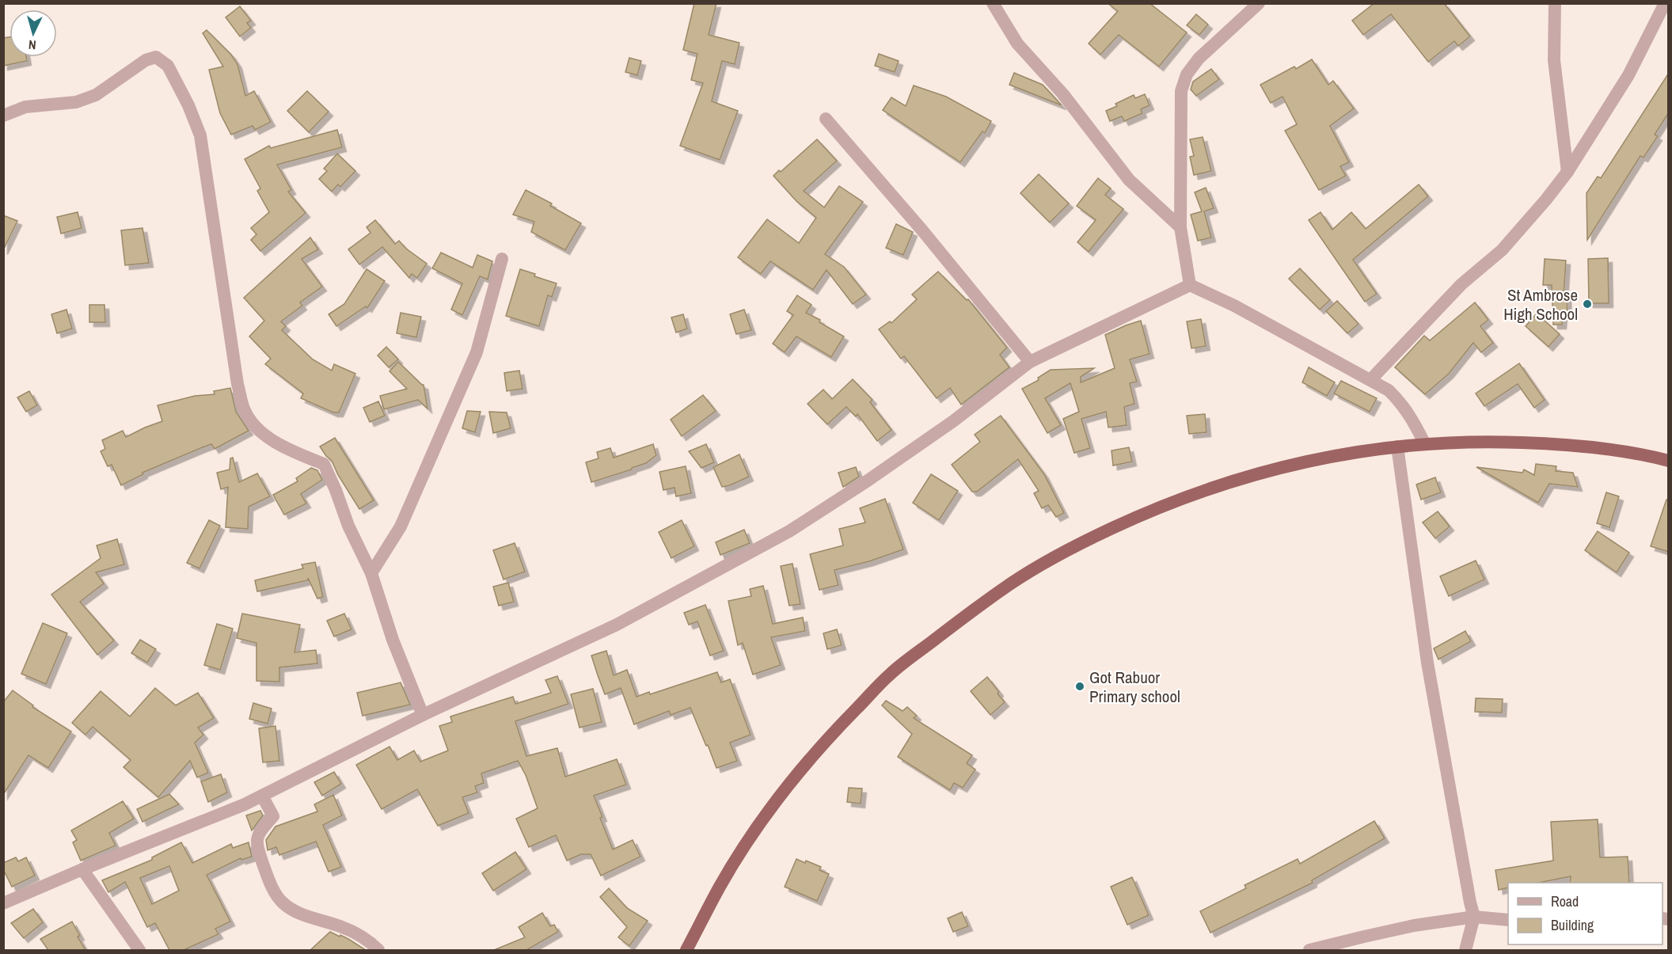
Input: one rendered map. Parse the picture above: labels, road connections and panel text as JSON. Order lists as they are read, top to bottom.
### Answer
{
  "places": ["St Ambrose High School", "Got Rabuor Primary school"],
  "legend": ["Road", "Building"],
  "north": "bottom"
}
